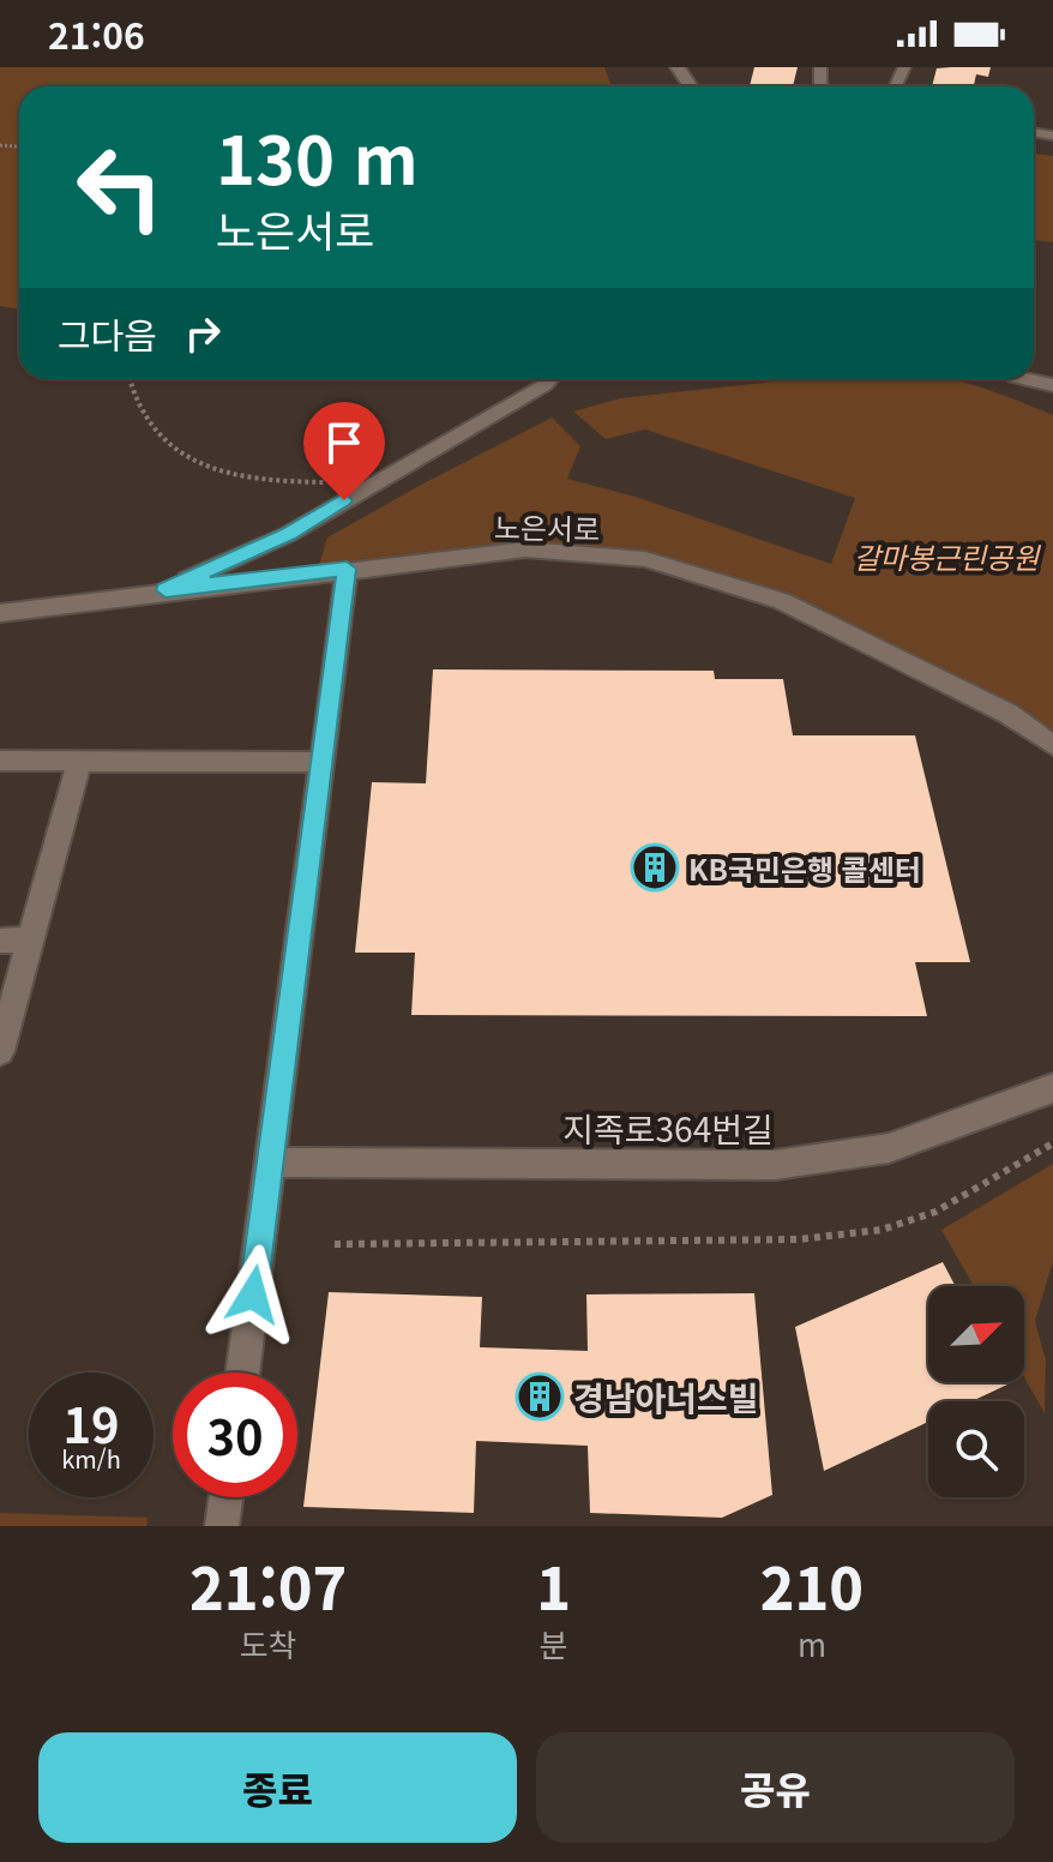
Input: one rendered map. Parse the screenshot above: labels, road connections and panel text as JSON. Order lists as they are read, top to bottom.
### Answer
{
  "streets": {
    "street": ["노은서로", "지족로364번길"]
  },
  "parks": ["갈마봉근린공원"],
  "places": {
    "building": ["KB국민은행 콜센터", "경남아너스빌"]
  },
  "north": "top right",
  "page": {
    "status": "21:06",
    "turn": ["130 m", "노은서로"],
    "then": "그다음",
    "speed": "19 km/h",
    "limit": "30",
    "eta": [
      "21:07",
      "도착",
      "1",
      "분",
      "210",
      "m"
    ],
    "buttons": ["종료", "공유"]
  }
}
